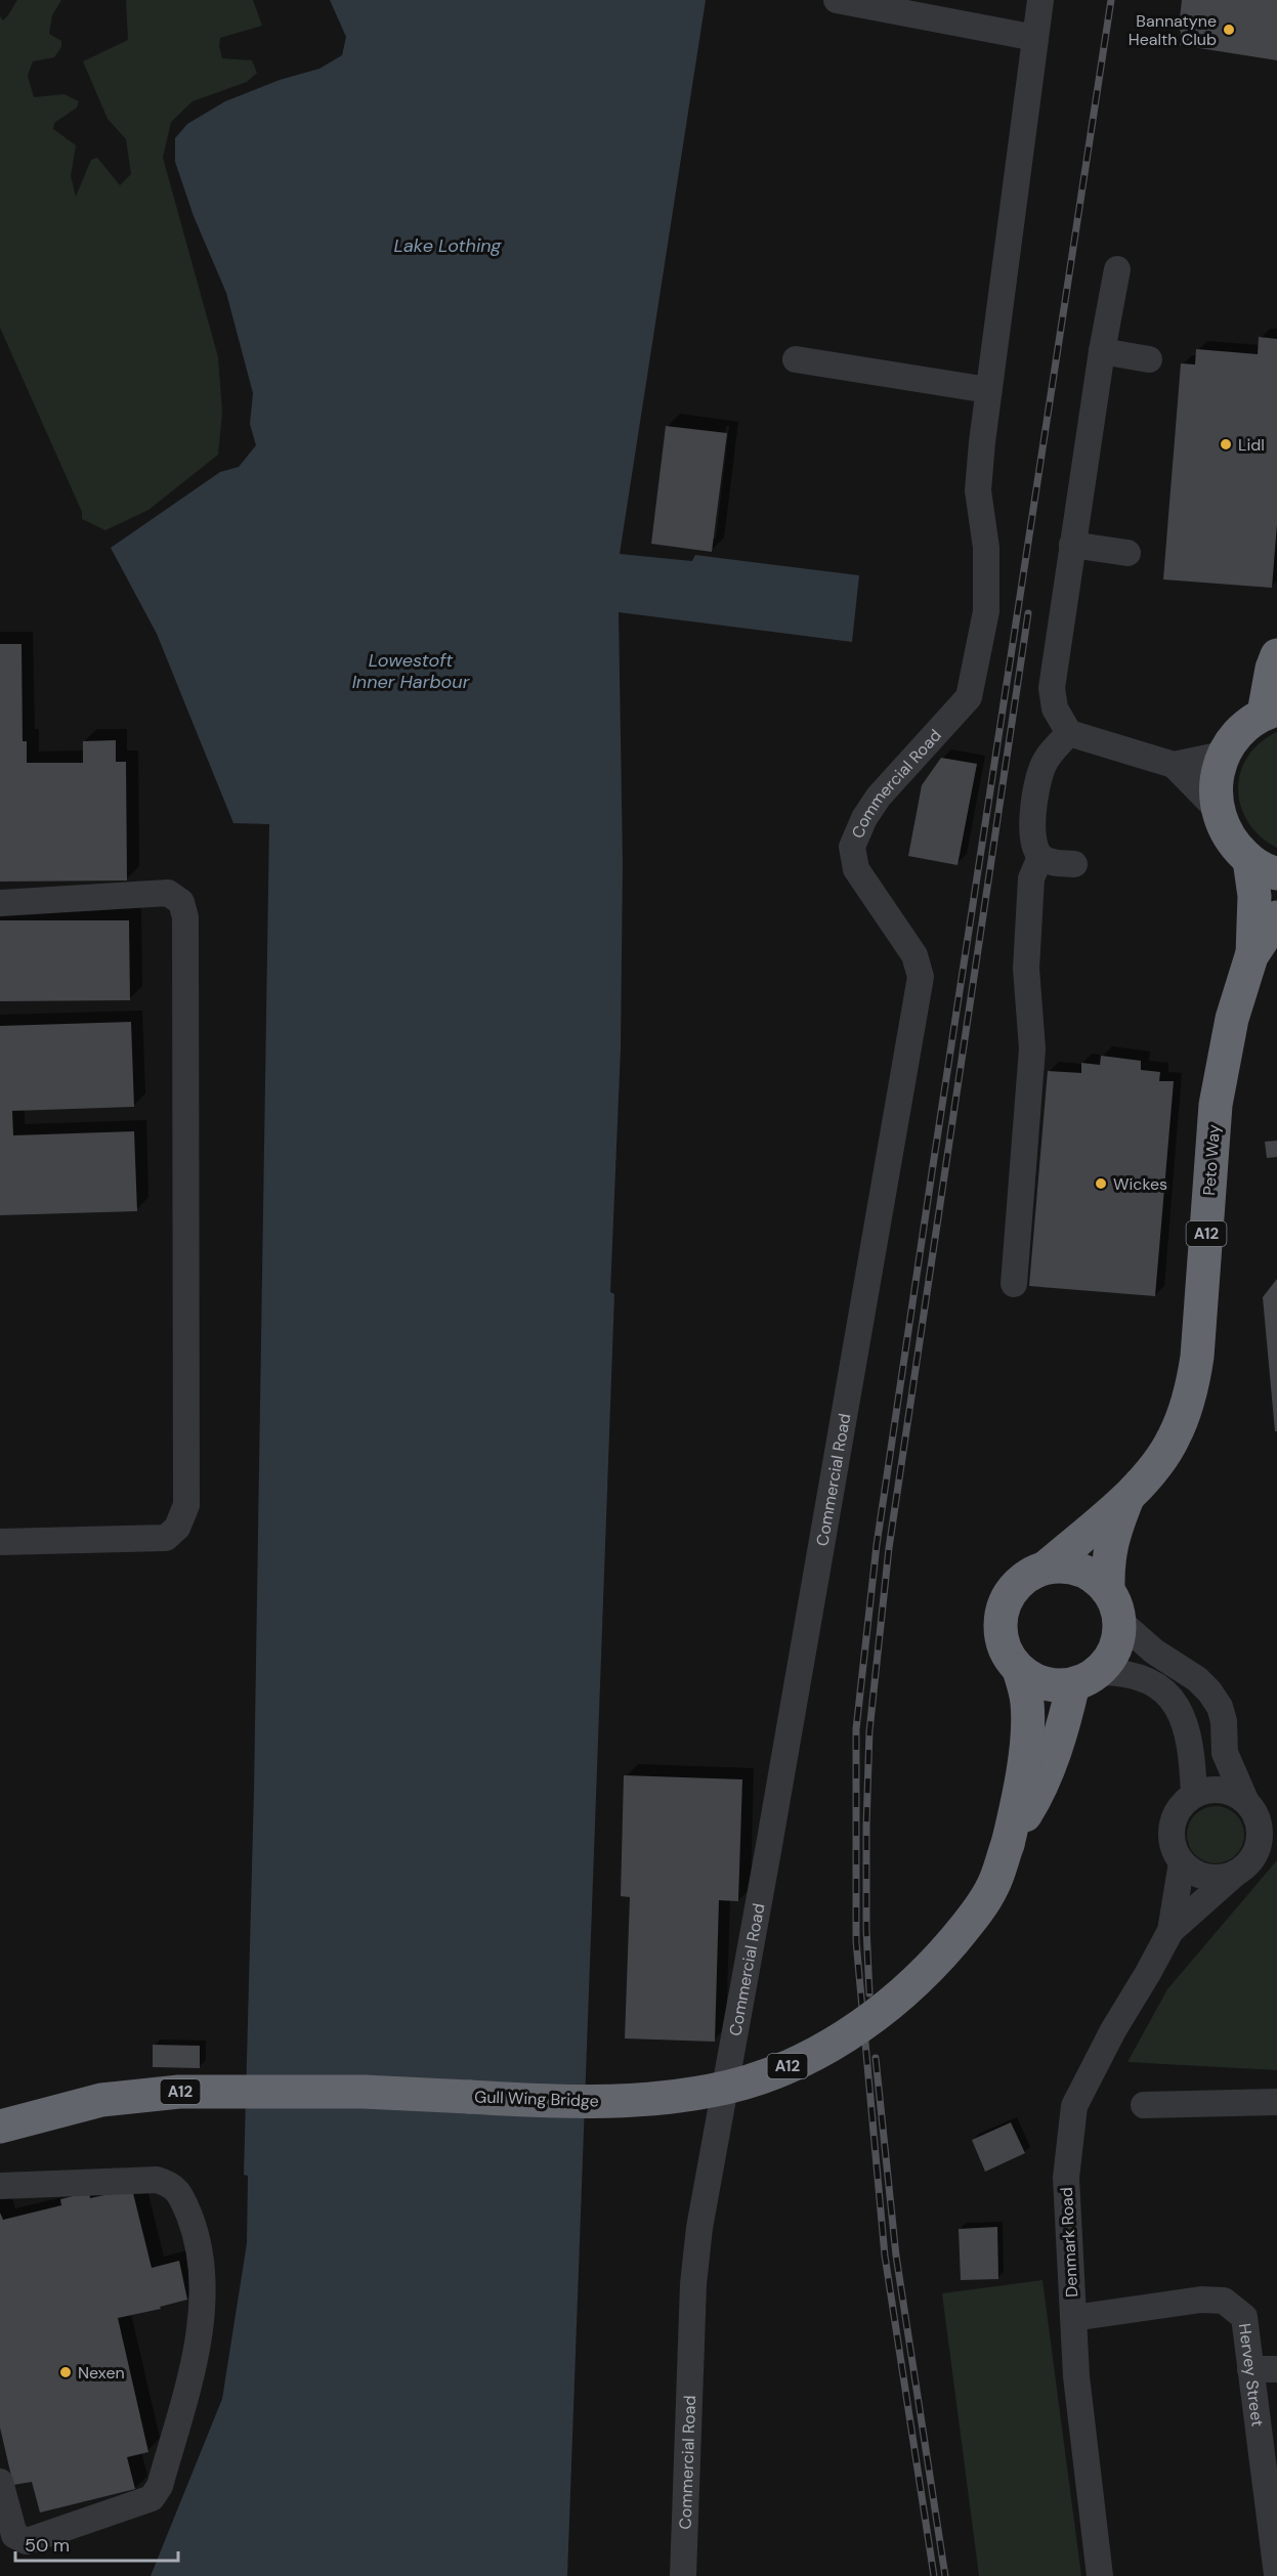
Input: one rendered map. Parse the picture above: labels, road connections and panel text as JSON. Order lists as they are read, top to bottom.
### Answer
{
  "streets": {
    "highway": ["Peto Way", "A12", "Gull Wing Bridge"],
    "street": ["Commercial Road", "Denmark Road", "Hervey Street"]
  },
  "crossings": [
    ["Peto Way", "A12"],
    ["A12", "Gull Wing Bridge"],
    ["Denmark Road", "Hervey Street"]
  ],
  "water": ["Lake Lothing", "Lowestoft Inner Harbour"],
  "places": [
    "Bannatyne Health Club",
    "Lidl",
    "Wickes",
    "Nexen"
  ],
  "scale_bar": "50 m"
}
